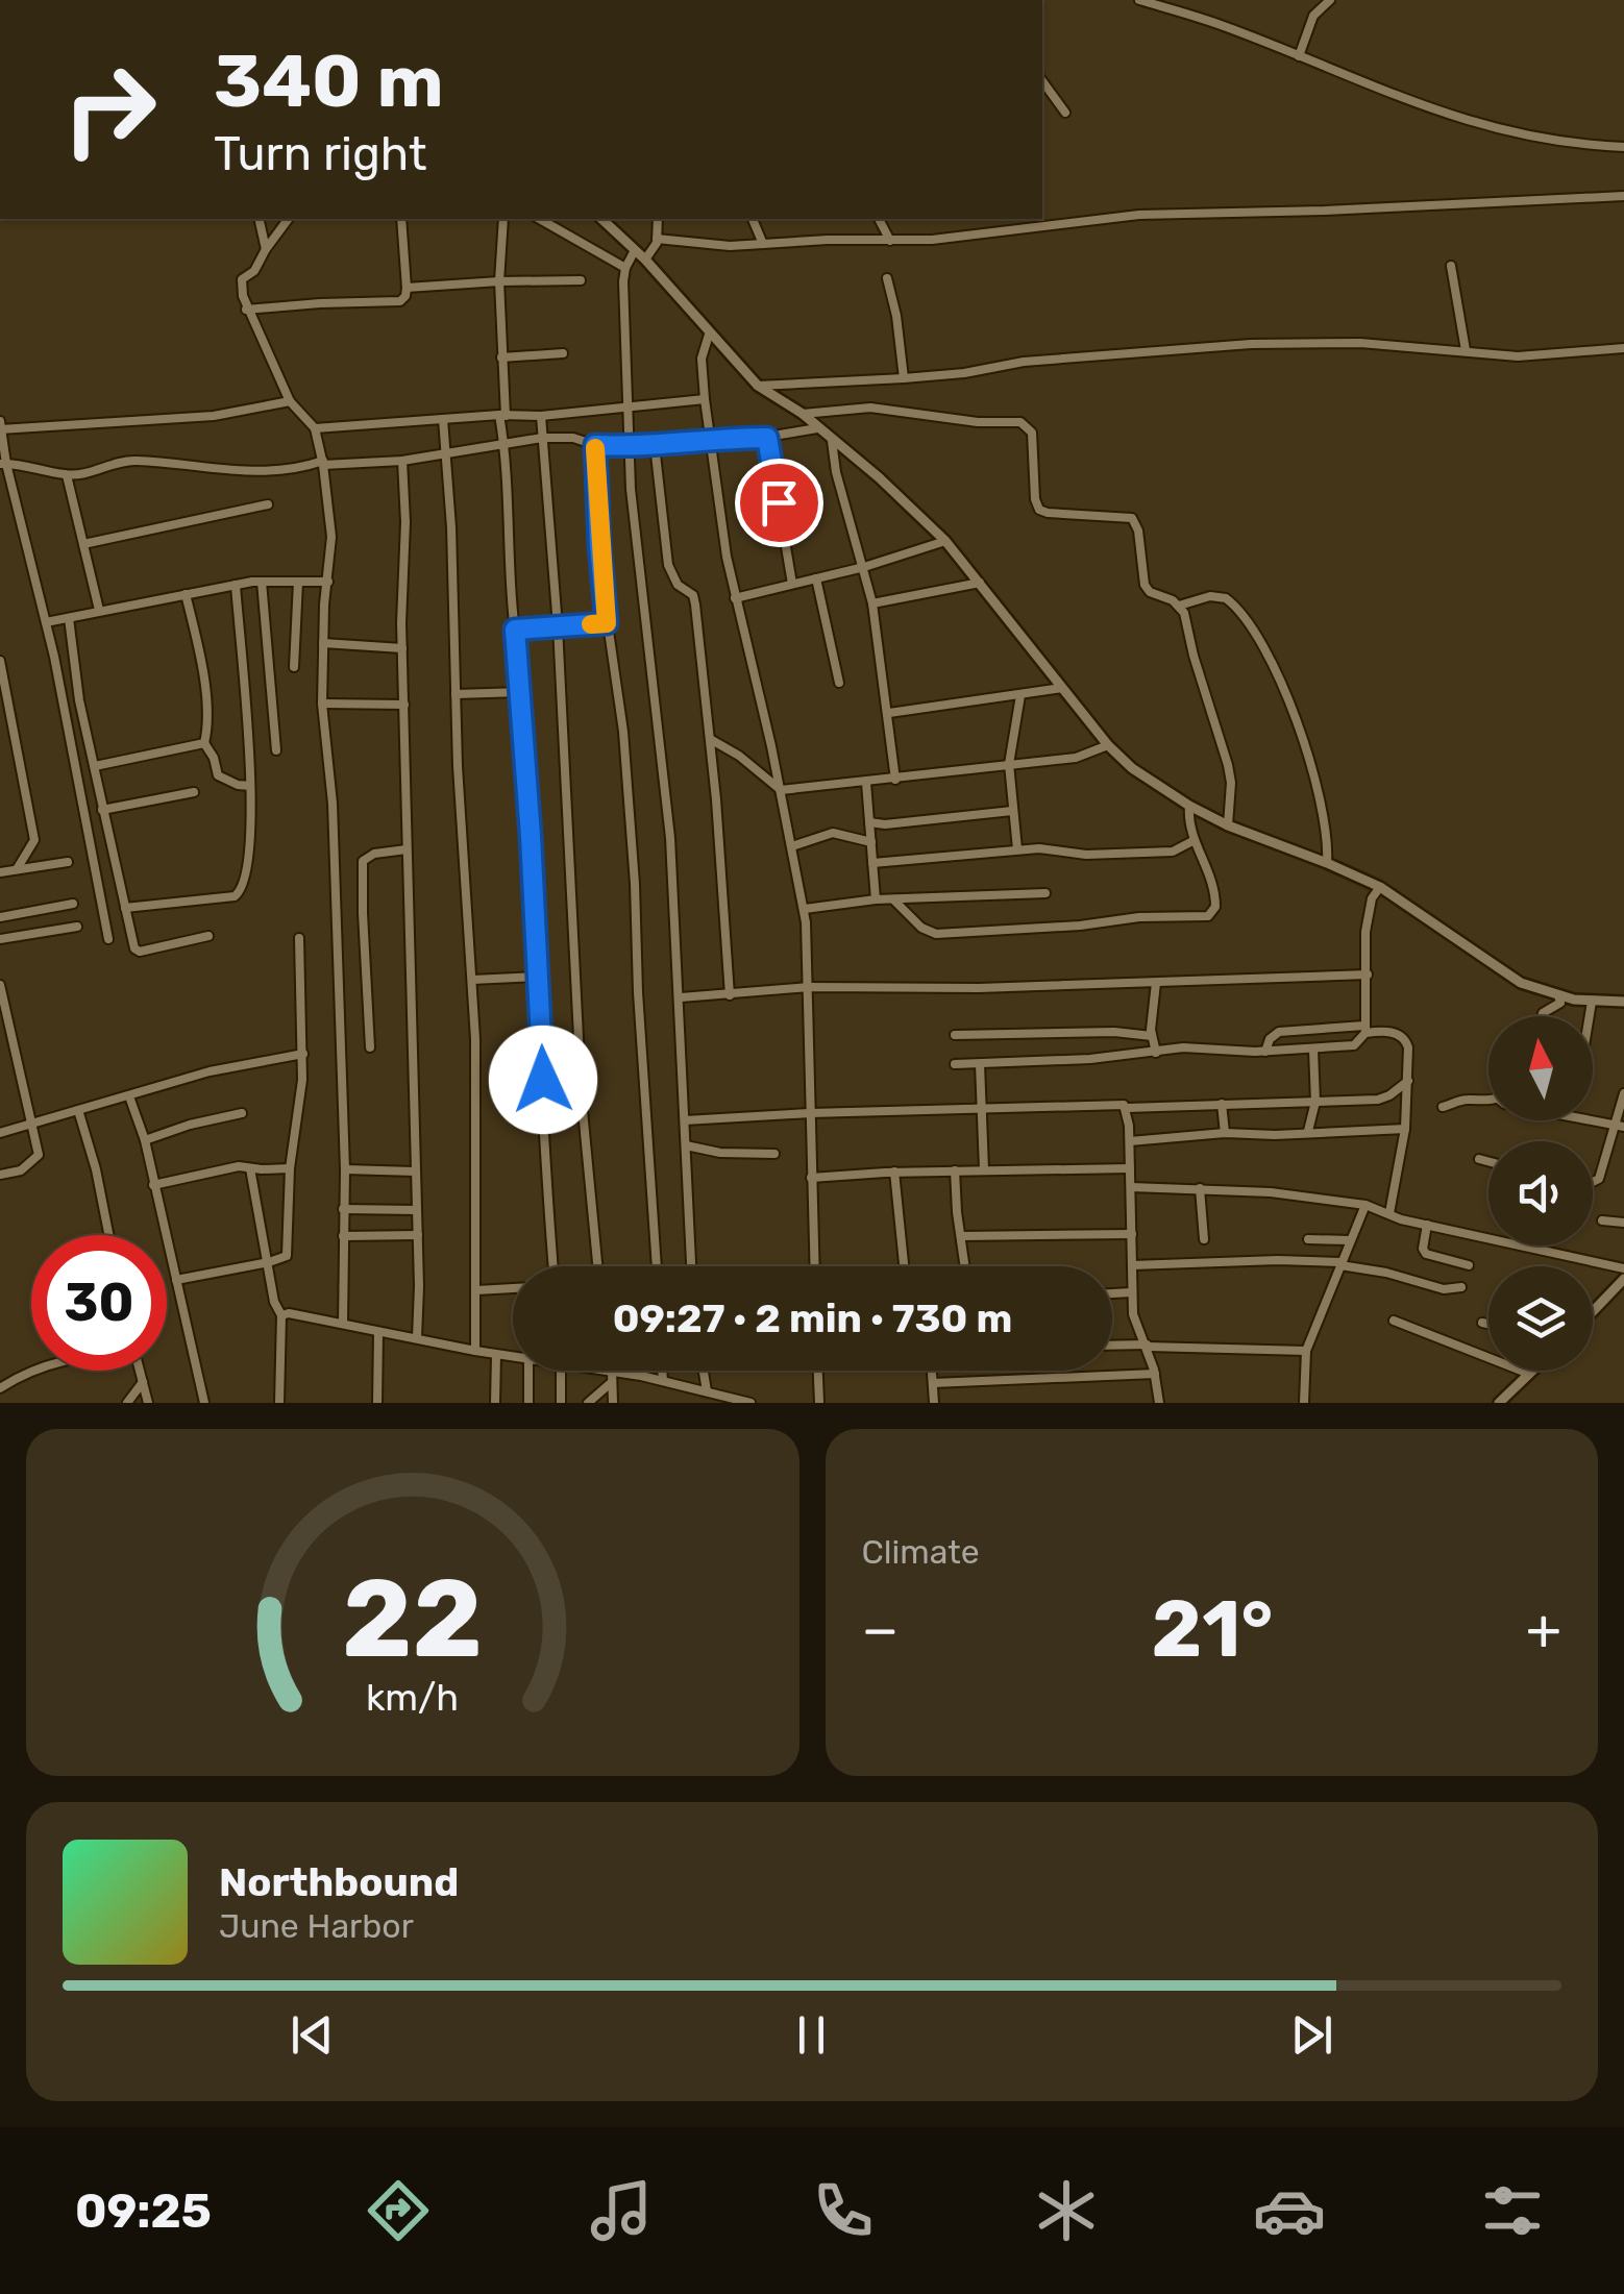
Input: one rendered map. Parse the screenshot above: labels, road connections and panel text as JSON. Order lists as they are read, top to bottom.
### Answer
{
  "north": "top",
  "page": {
    "turn": ["340 m", "Turn right"],
    "limit": "30",
    "trip": "09:27 · 2 min · 730 m",
    "tile": "Climate",
    "heat": ["−", "21°", "+"],
    "song": ["Northbound", "June Harbor"],
    "tabs": "09:25",
    "gauge": ["22", "km/h"]
  }
}
